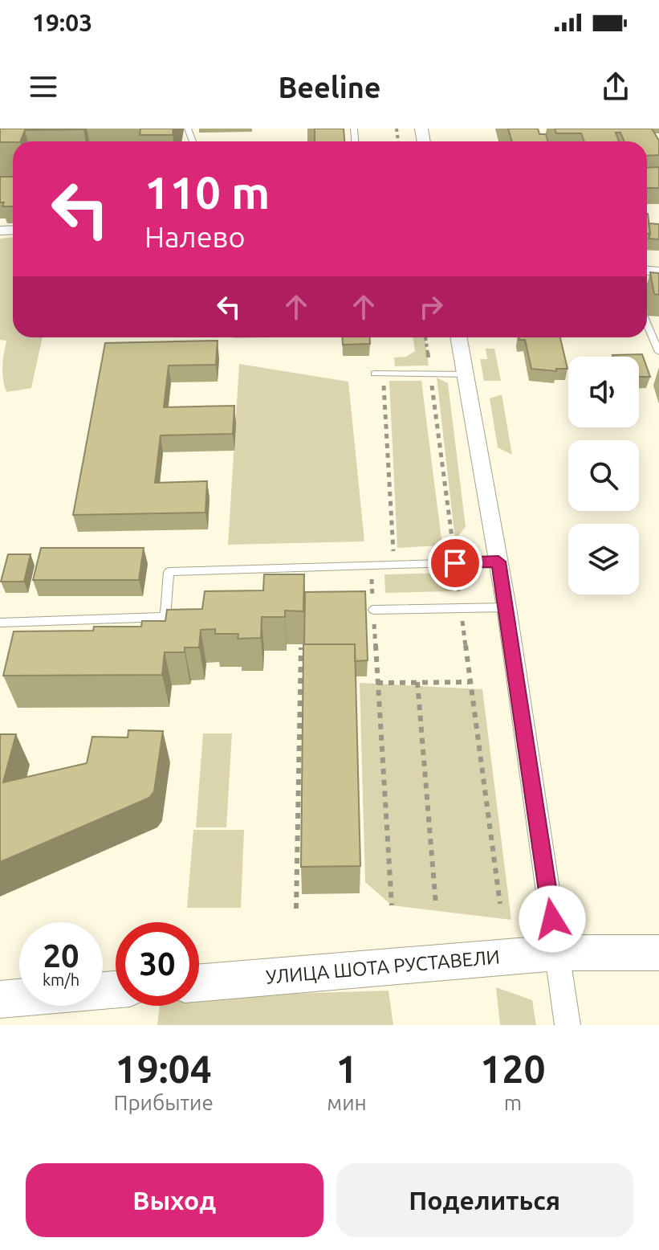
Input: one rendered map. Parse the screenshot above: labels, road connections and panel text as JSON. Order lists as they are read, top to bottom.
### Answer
{
  "streets": {
    "street": ["УЛИЦА ШОТА РУСТАВЕЛИ"]
  },
  "page": {
    "status": "19:03",
    "header": "Beeline",
    "turn": ["110 m", "Налево"],
    "speed": "20 km/h",
    "limit": "30",
    "eta": [
      "19:04",
      "Прибытие",
      "1",
      "мин",
      "120",
      "m"
    ],
    "buttons": ["Выход", "Поделиться"]
  }
}
